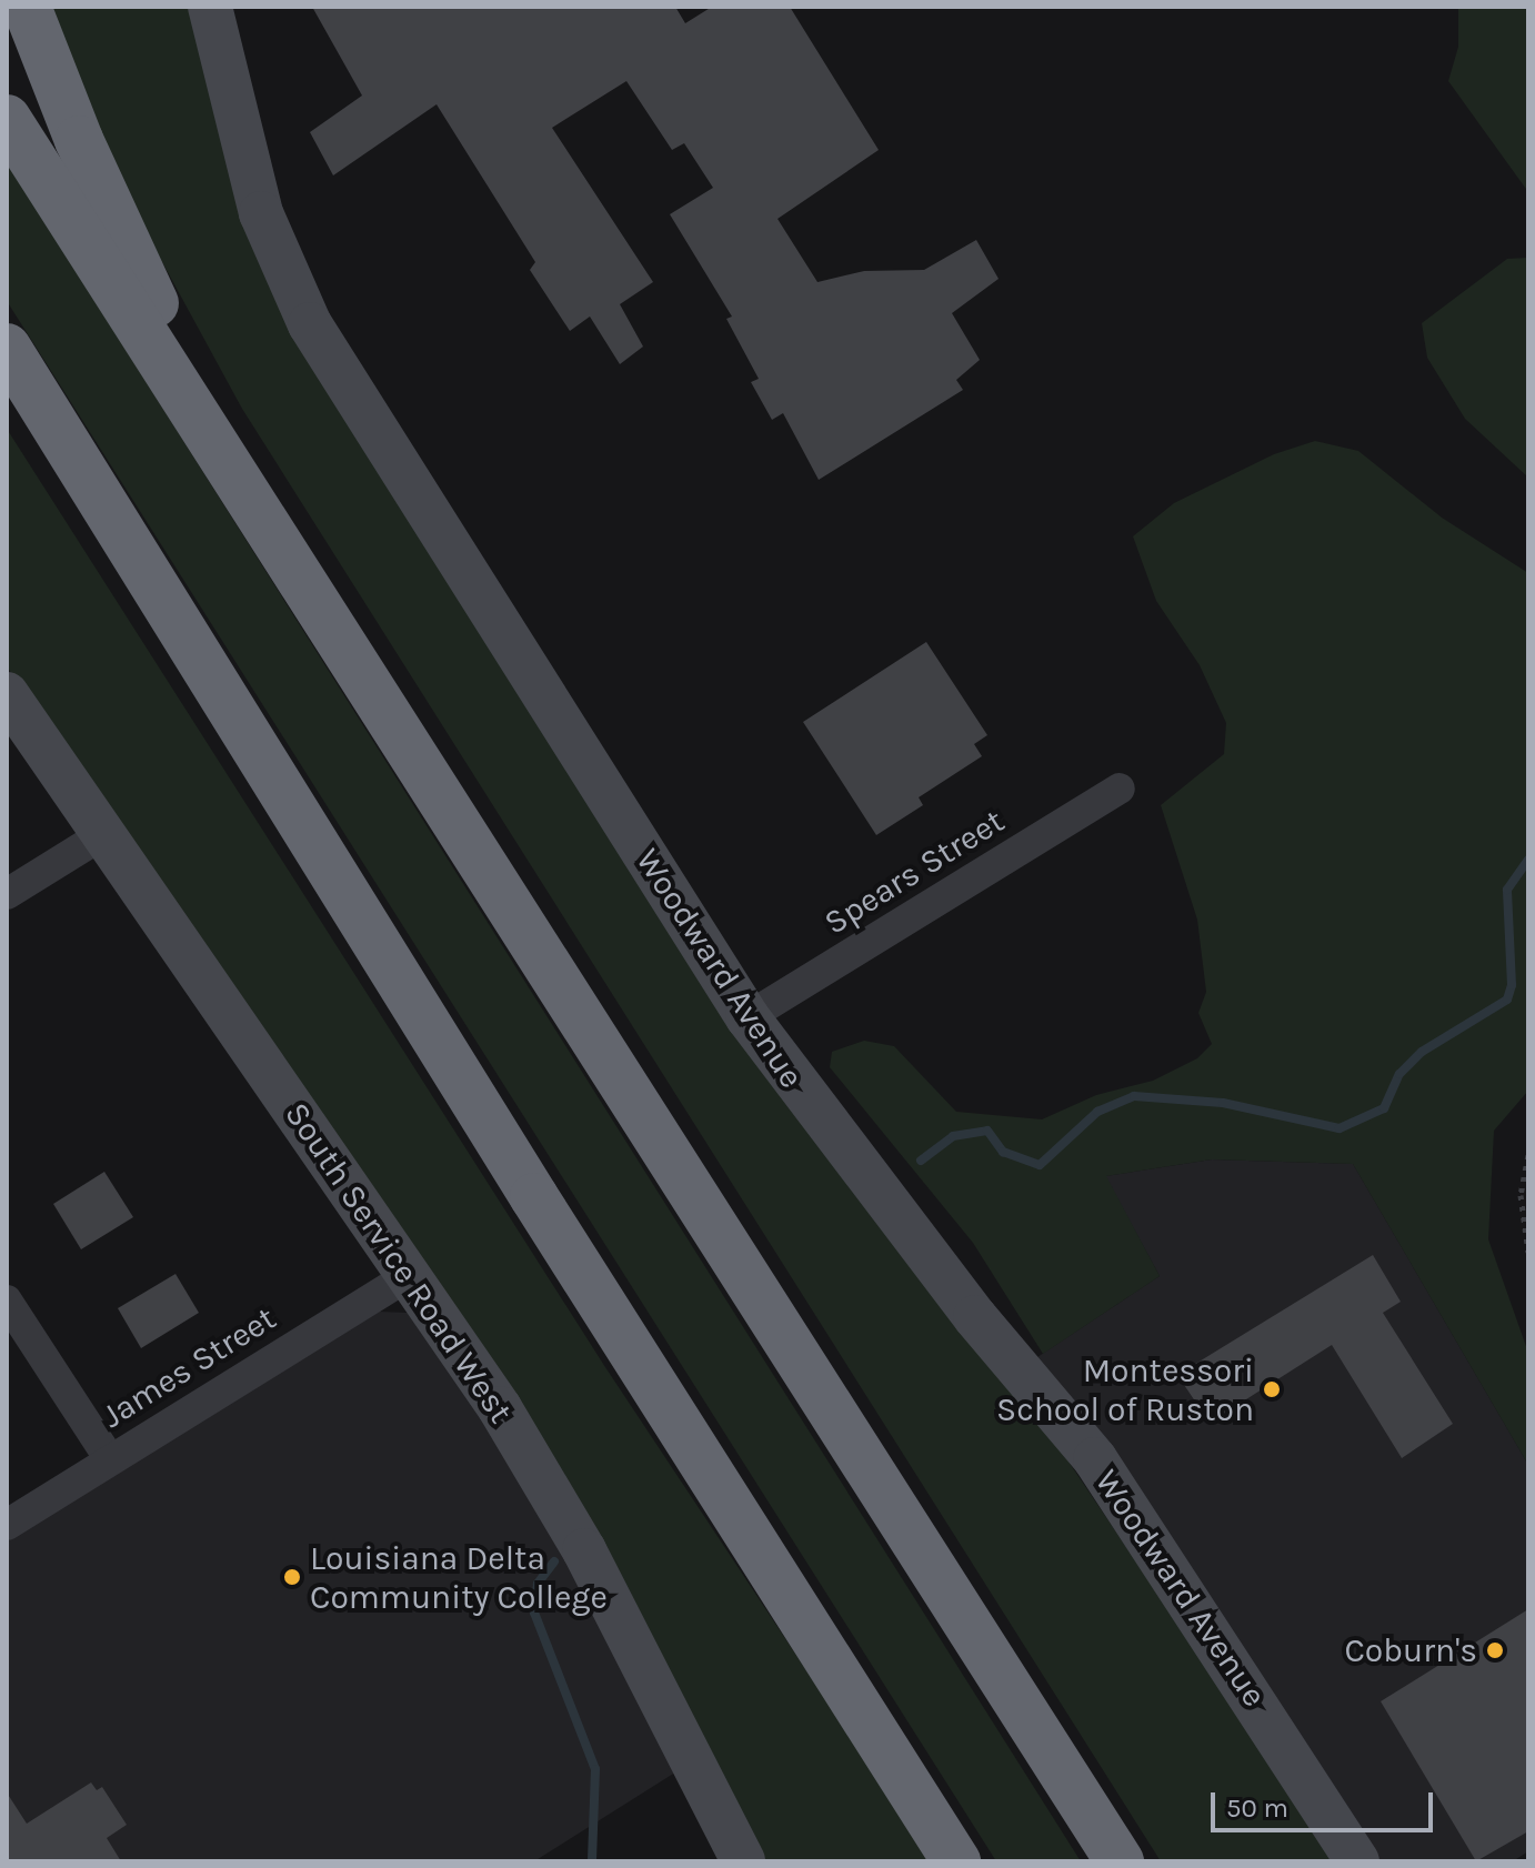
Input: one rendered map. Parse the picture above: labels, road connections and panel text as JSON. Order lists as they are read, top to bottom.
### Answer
{
  "streets": {
    "main road": ["Woodward Avenue", "South Service Road West"],
    "street": ["Spears Street", "James Street"]
  },
  "crossings": [
    ["Spears Street", "Woodward Avenue"],
    ["South Service Road West", "James Street"]
  ],
  "places": ["Montessori School of Ruston", "Louisiana Delta Community College", "Coburn's"],
  "scale_bar": "50 m"
}
